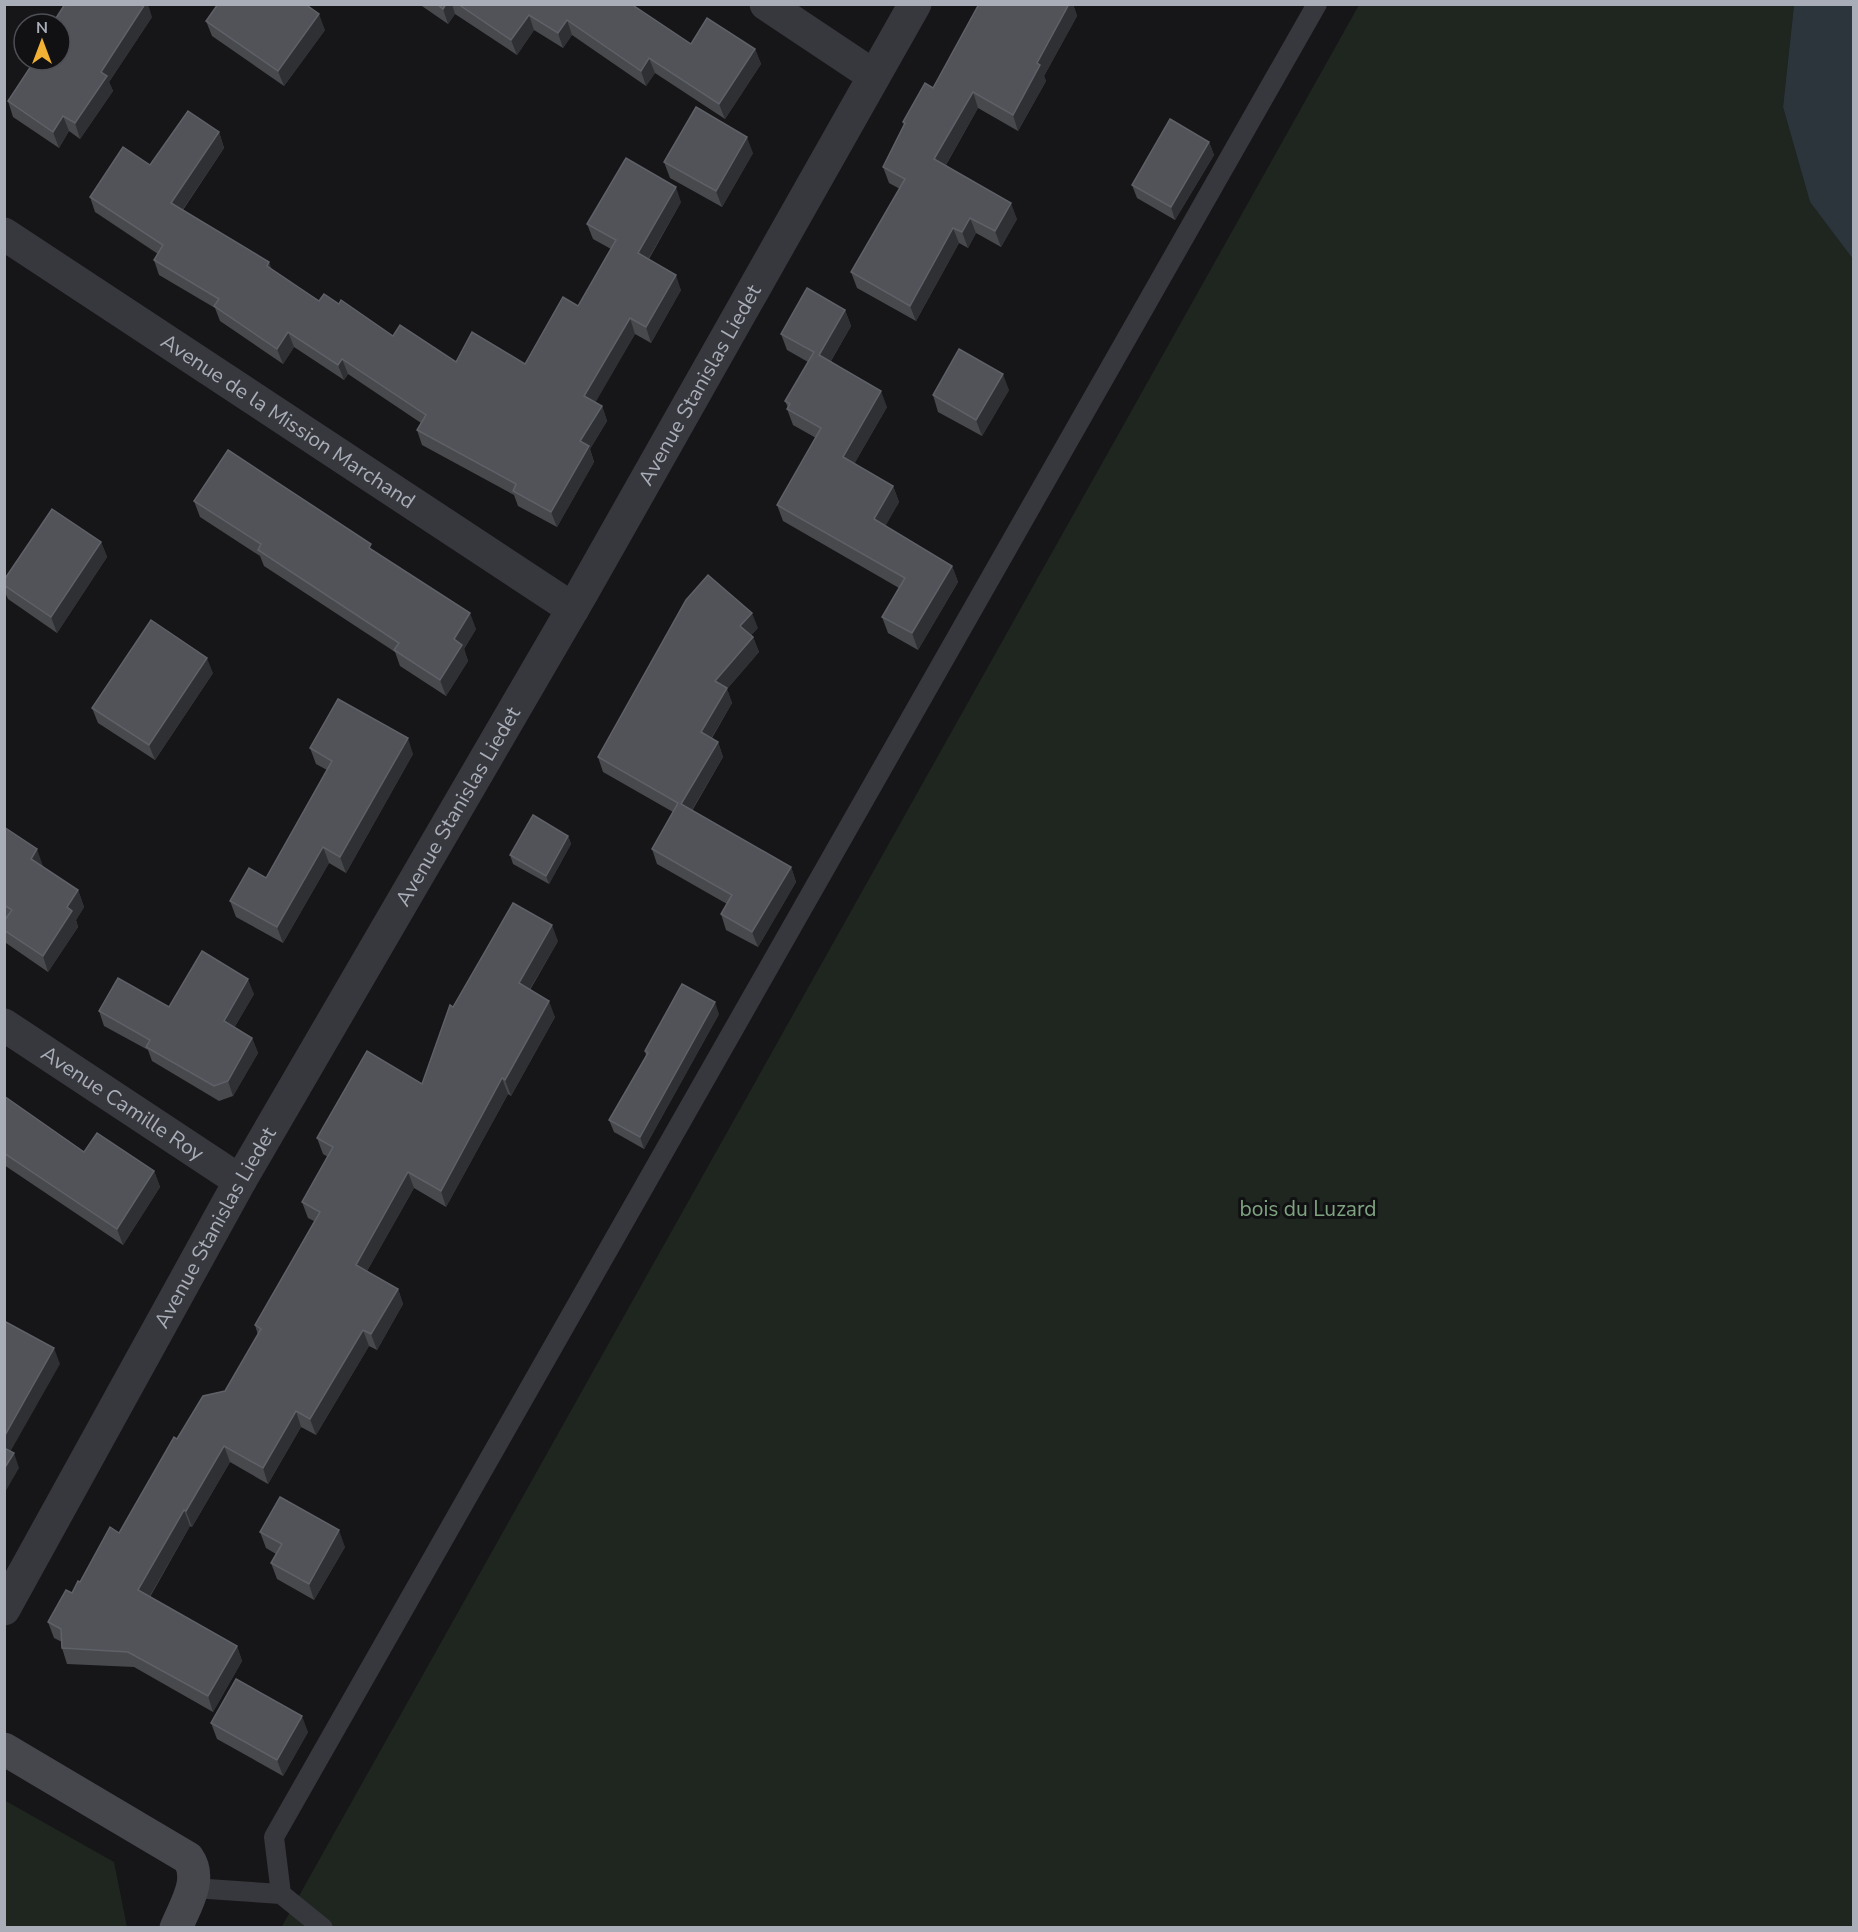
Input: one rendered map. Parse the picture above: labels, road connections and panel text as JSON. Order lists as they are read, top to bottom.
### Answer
{
  "streets": {
    "street": ["Avenue Stanislas Liedet", "Avenue de la Mission Marchand", "Avenue Camille Roy"]
  },
  "crossings": [
    ["Avenue Stanislas Liedet", "Avenue de la Mission Marchand"],
    ["Avenue Stanislas Liedet", "Avenue Camille Roy"]
  ],
  "parks": ["bois du Luzard"],
  "north": "top"
}
